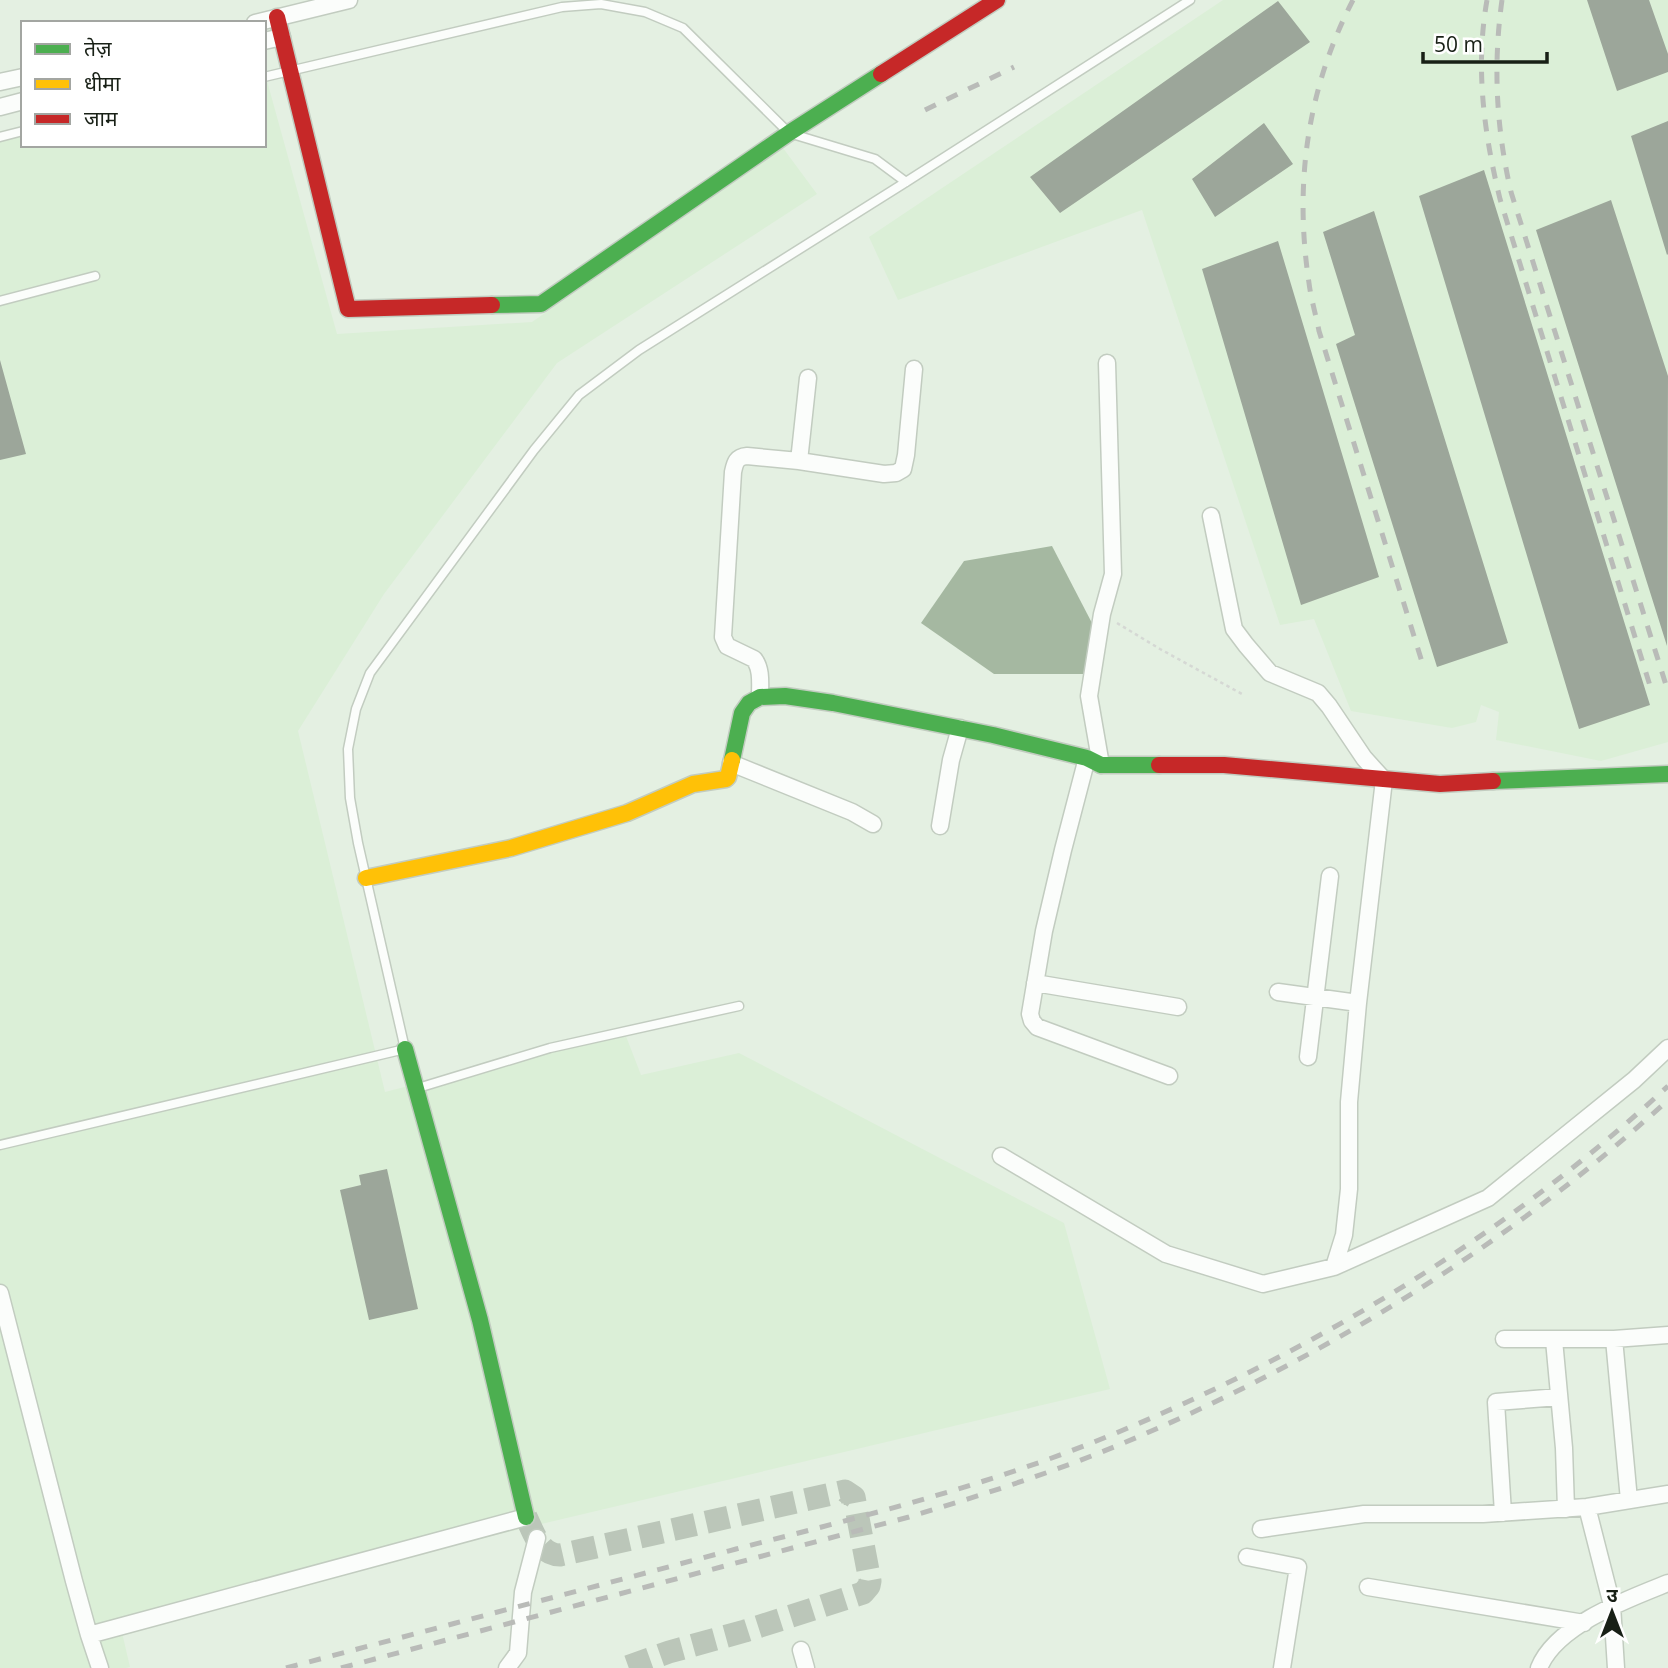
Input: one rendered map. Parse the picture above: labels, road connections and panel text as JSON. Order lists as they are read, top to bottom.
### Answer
{
  "legend": ["तेज़", "धीमा", "जाम"],
  "scale_bar": "50 m",
  "north": "top"
}
